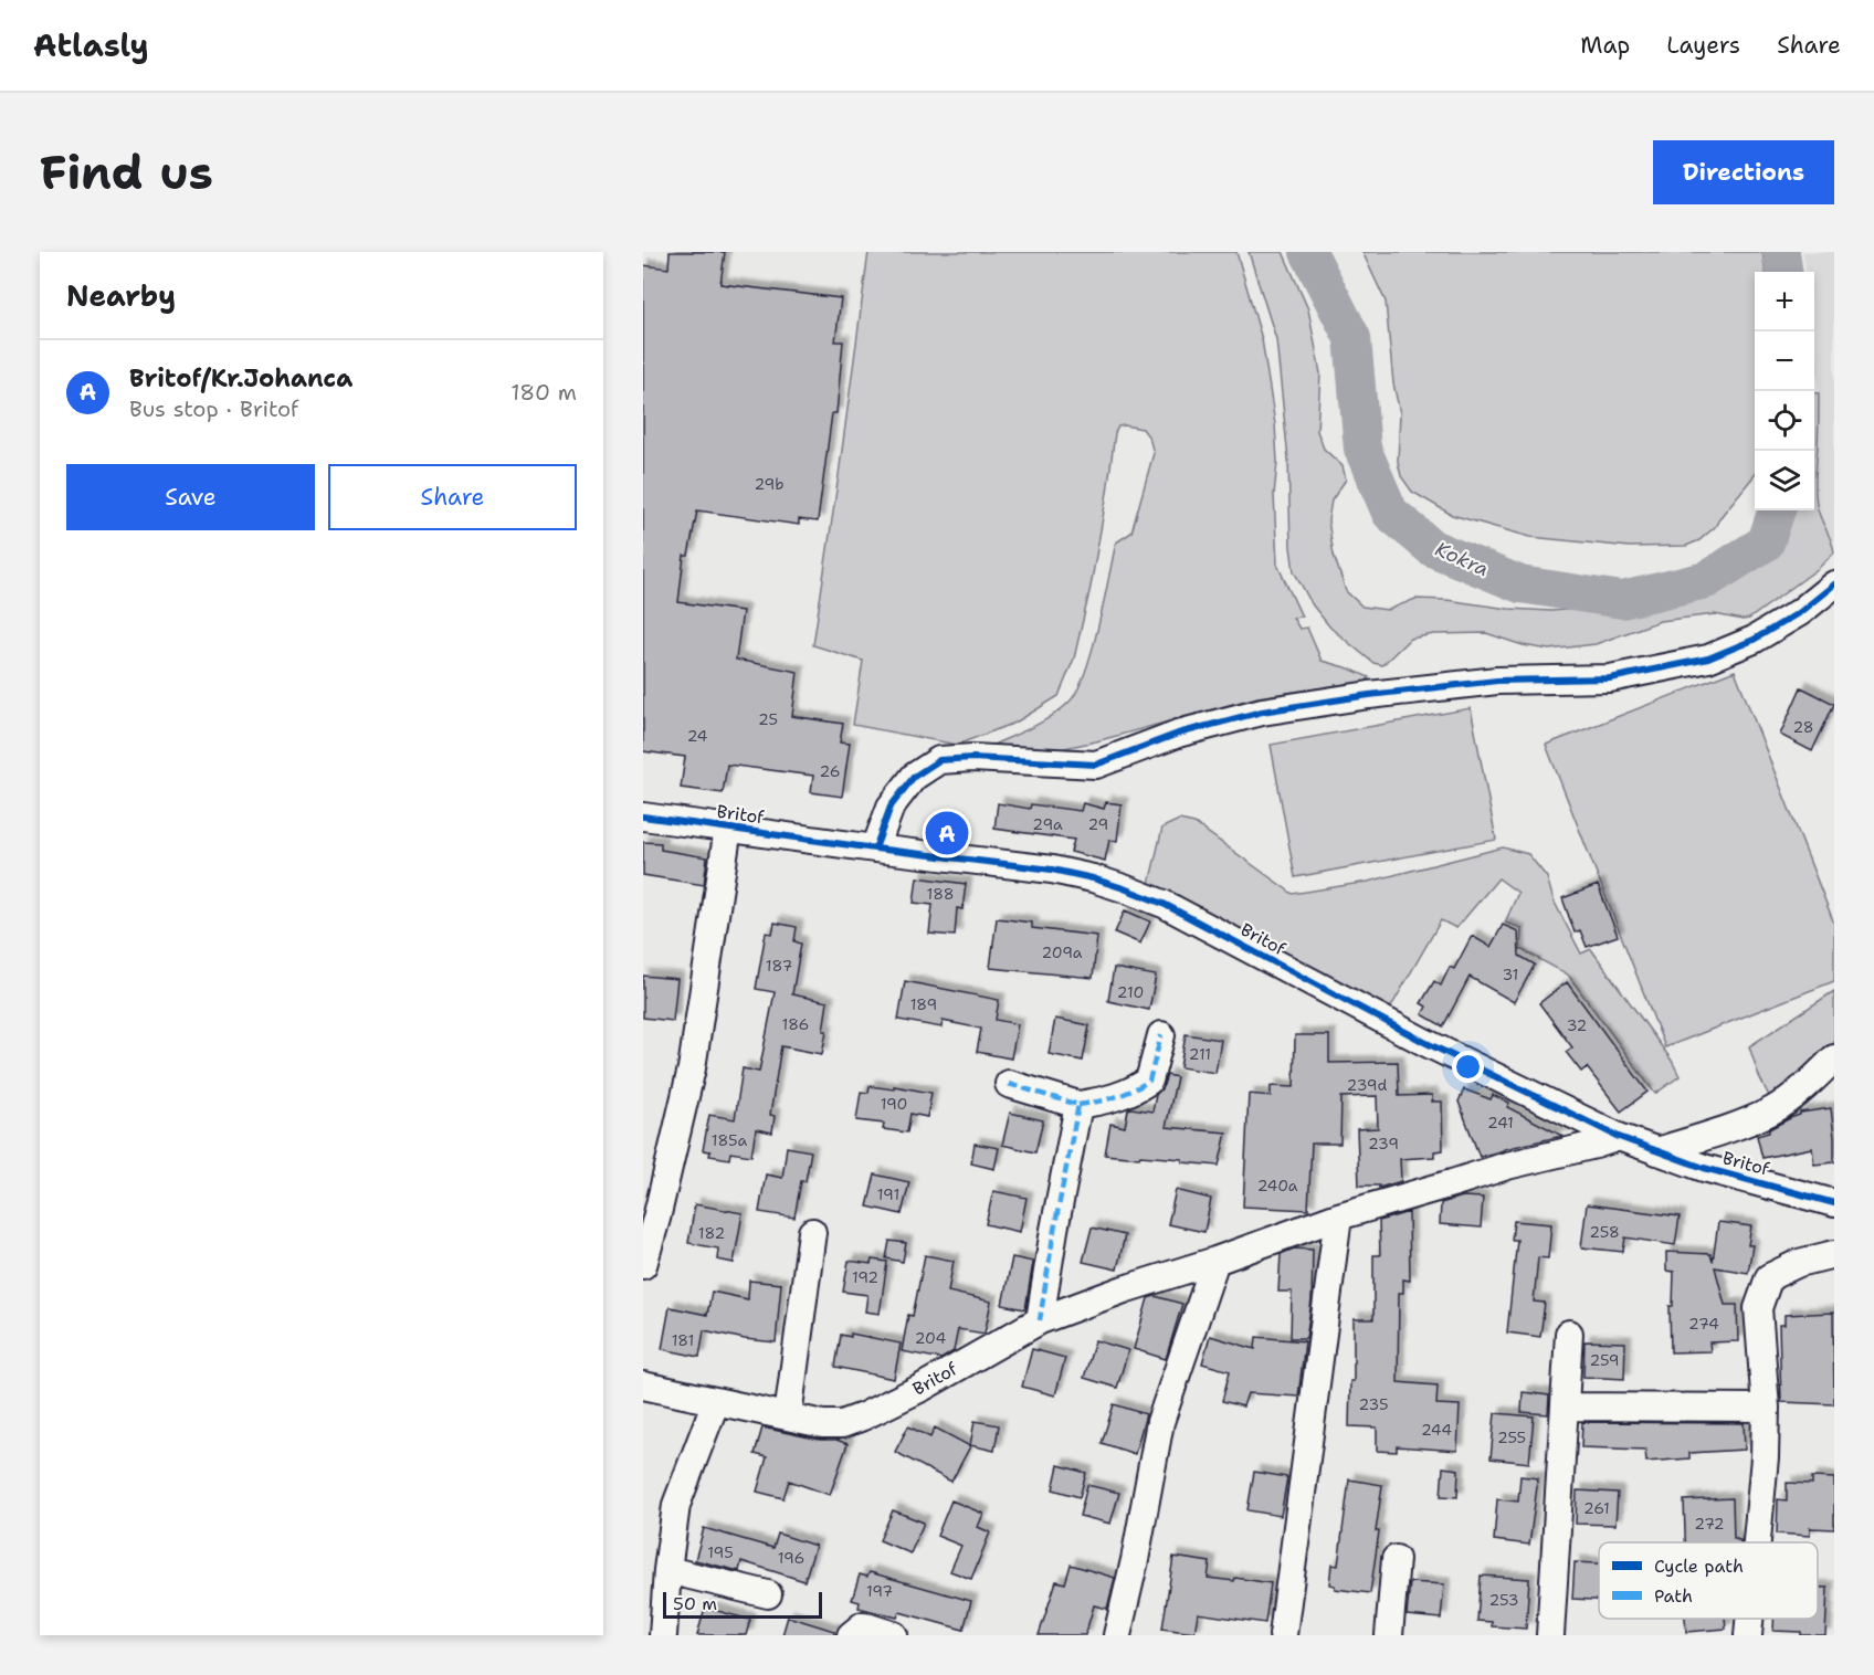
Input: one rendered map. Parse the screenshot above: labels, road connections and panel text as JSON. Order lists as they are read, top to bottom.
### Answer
{
  "streets": {
    "street": ["Britof"]
  },
  "water": ["Kokra"],
  "house_numbers": [
    "29b",
    "25",
    "28",
    "24",
    "26",
    "29a",
    "29",
    "188",
    "209a",
    "187",
    "31",
    "210",
    "189",
    "186",
    "32",
    "211",
    "239d",
    "190",
    "241",
    "185a",
    "239",
    "240a",
    "191",
    "258",
    "182",
    "192",
    "274",
    "204",
    "181",
    "259",
    "235",
    "244",
    "255",
    "261",
    "272",
    "195",
    "196",
    "197",
    "253"
  ],
  "legend": ["Cycle path", "Path"],
  "scale_bar": "50 m",
  "page": {
    "header": "Atlasly",
    "nav": ["Map", "Layers", "Share"],
    "buttons": [
      "Directions",
      ["Save", "Share"]
    ],
    "title": "Find us",
    "heading": "Nearby",
    "map_buttons": ["+", "−"],
    "list": [
      {
        "mark": "A",
        "name": "Britof/Kr.Johanca",
        "note": "Bus stop · Britof",
        "value": "180 m"
      }
    ],
    "pins": "A",
    "scale": "50 m"
  }
}
